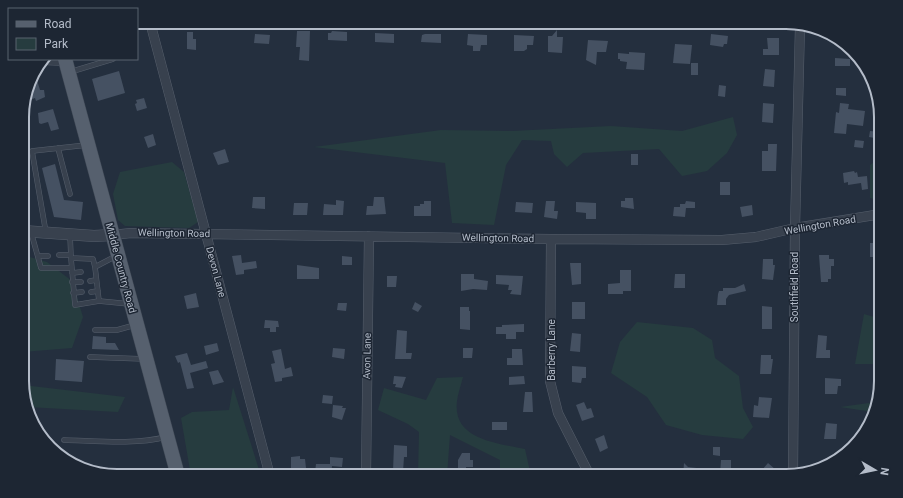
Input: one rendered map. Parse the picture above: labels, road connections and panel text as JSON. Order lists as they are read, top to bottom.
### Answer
{
  "streets": {
    "main road": ["Middle Country Road"],
    "street": [
      "Wellington Road",
      "Devon Lane",
      "Southfield Road",
      "Barberry Lane",
      "Avon Lane"
    ]
  },
  "crossings": [
    ["Wellington Road", "Middle Country Road"],
    ["Wellington Road", "Devon Lane"],
    ["Wellington Road", "Southfield Road"],
    ["Wellington Road", "Barberry Lane"],
    ["Wellington Road", "Avon Lane"]
  ],
  "legend": ["Road", "Park"],
  "north": "right"
}
